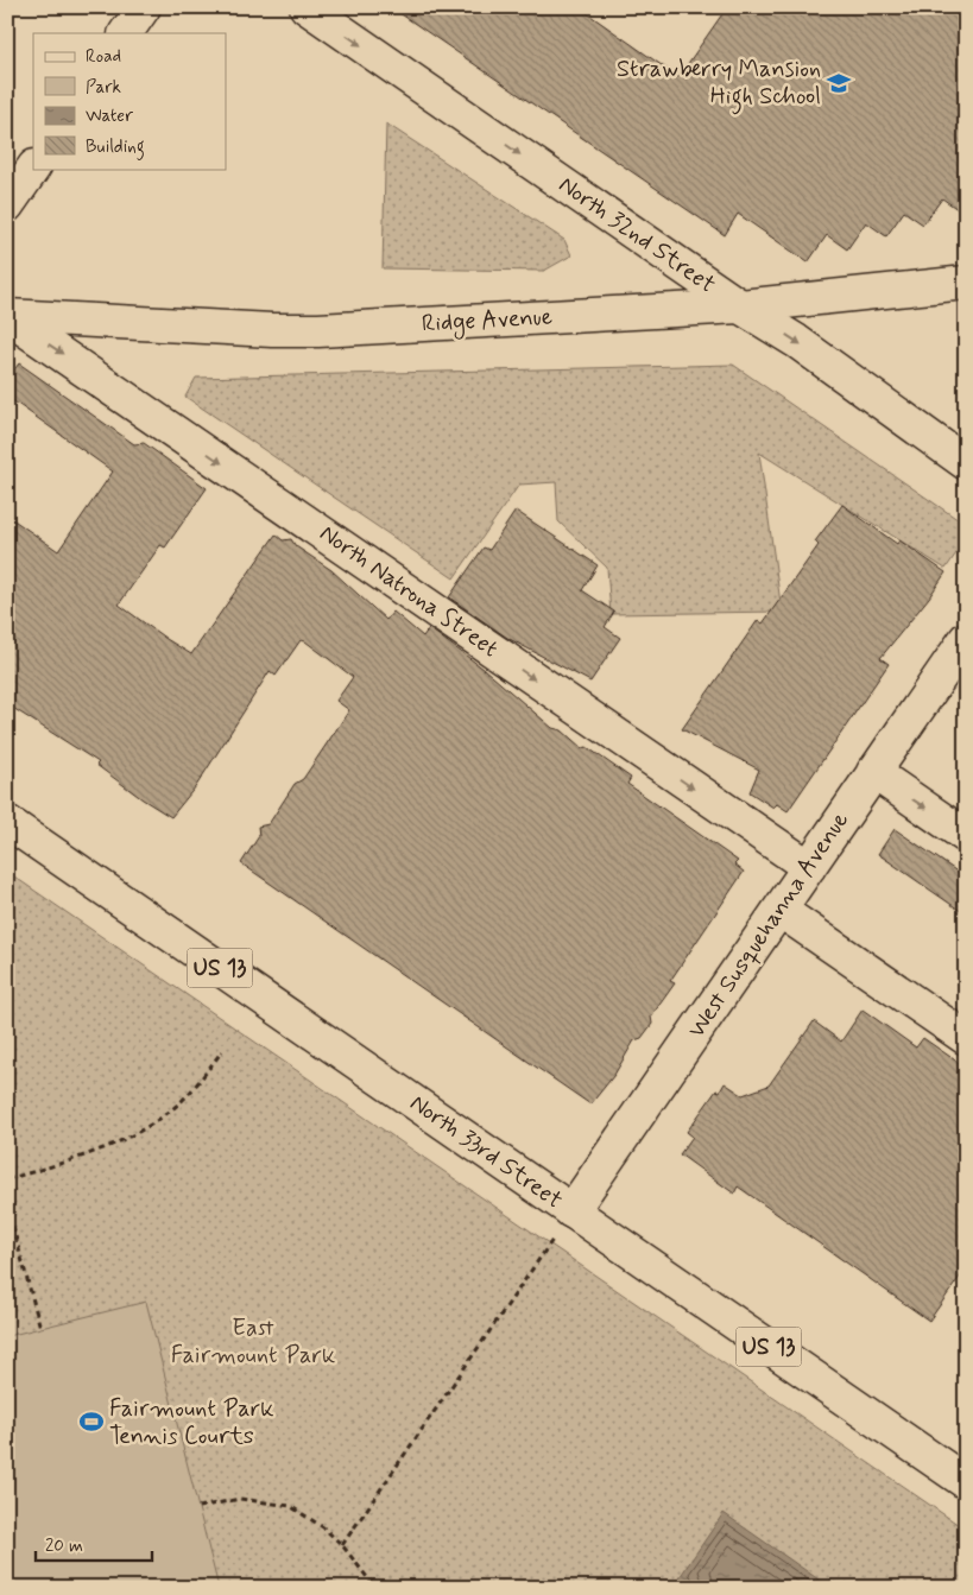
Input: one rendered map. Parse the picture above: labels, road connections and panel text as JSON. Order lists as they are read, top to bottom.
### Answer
{
  "streets": {
    "street": [
      "North 32nd Street",
      "Ridge Avenue",
      "North Natrona Street",
      "West Susquehanna Avenue",
      "US 13",
      "North 33rd Street"
    ]
  },
  "crossings": [
    ["North 32nd Street", "Ridge Avenue"],
    ["Ridge Avenue", "North Natrona Street"],
    ["North Natrona Street", "West Susquehanna Avenue"],
    ["West Susquehanna Avenue", "North 33rd Street"]
  ],
  "one_way": ["North 32nd Street", "North Natrona Street"],
  "parks": ["East Fairmount Park"],
  "places": {
    "school or university": ["Strawberry Mansion High School"],
    "sports": ["Fairmount Park Tennis Courts"]
  },
  "legend": [
    "Road",
    "Park",
    "Water",
    "Building"
  ],
  "scale_bar": "20 m"
}
